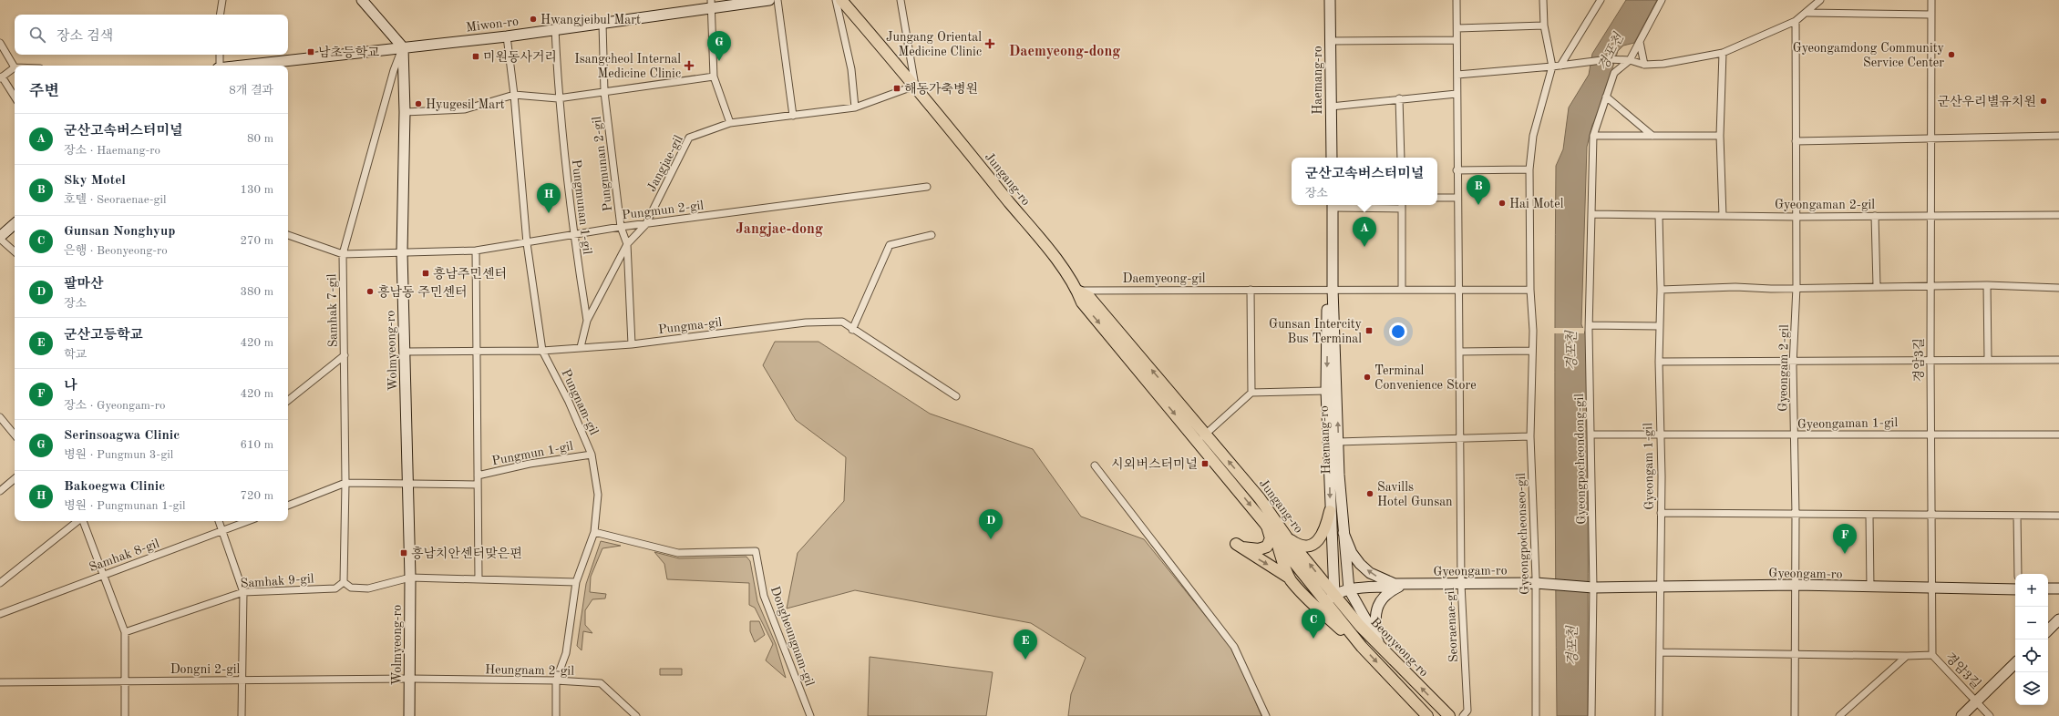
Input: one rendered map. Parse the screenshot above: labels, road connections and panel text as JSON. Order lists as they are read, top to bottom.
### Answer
{
  "streets": {
    "main road": ["Jungang-ro", "Beonyeong-ro"],
    "street": [
      "Miwon-ro",
      "Haemang-ro",
      "Jangjae-gil",
      "Pungmunan 2-gil",
      "Gyeongaman 2-gil",
      "Pungmunan 1-gil",
      "Pungmun 2-gil",
      "Daemyeong-gil",
      "Samhak 7-gil",
      "Pungma-gil",
      "Wolmyeong-ro",
      "경암3길",
      "Gyeongam 2-gil",
      "Pungnam-gil",
      "Gyeongaman 1-gil",
      "Pungmun 1-gil",
      "Gyeongpocheondong-gil",
      "Gyeongam 1-gil",
      "Gyeongpocheonseo-gil",
      "Samhak 8-gil",
      "Gyeongam-ro",
      "Samhak 9-gil",
      "Seoraenae-gil",
      "Dongheungnam-gil",
      "Dongni 2-gil",
      "Heungnam 2-gil"
    ]
  },
  "crossings": [
    ["Miwon-ro", "Pungmunan 2-gil"],
    ["Miwon-ro", "Pungmunan 1-gil"],
    ["Miwon-ro", "Samhak 7-gil"],
    ["Miwon-ro", "Wolmyeong-ro"],
    ["Miwon-ro", "Pungnam-gil"],
    ["Haemang-ro", "Jungang-ro"],
    ["Haemang-ro", "Daemyeong-gil"],
    ["Haemang-ro", "Beonyeong-ro"],
    ["Jangjae-gil", "Pungmunan 2-gil"],
    ["Jangjae-gil", "Jungang-ro"],
    ["Jangjae-gil", "Pungmunan 1-gil"],
    ["Jangjae-gil", "Pungmun 2-gil"],
    ["Jangjae-gil", "Pungma-gil"],
    ["Pungmunan 2-gil", "Pungmun 2-gil"],
    ["Pungmunan 2-gil", "Pungma-gil"],
    ["Jungang-ro", "Daemyeong-gil"],
    ["Jungang-ro", "Beonyeong-ro"],
    ["Gyeongaman 2-gil", "경암3길"],
    ["Gyeongaman 2-gil", "Gyeongam 2-gil"],
    ["Gyeongaman 2-gil", "Gyeongpocheondong-gil"],
    ["Gyeongaman 2-gil", "Gyeongam 1-gil"],
    ["Pungmunan 1-gil", "Pungmun 2-gil"],
    ["Pungmun 2-gil", "Samhak 7-gil"],
    ["Pungmun 2-gil", "Wolmyeong-ro"],
    ["Pungmun 2-gil", "Pungnam-gil"],
    ["Samhak 7-gil", "Wolmyeong-ro"],
    ["Samhak 7-gil", "Samhak 9-gil"],
    ["Pungma-gil", "Wolmyeong-ro"],
    ["Pungma-gil", "Pungnam-gil"],
    ["Wolmyeong-ro", "Dongni 2-gil"],
    ["Wolmyeong-ro", "Heungnam 2-gil"],
    ["경암3길", "Gyeongaman 1-gil"],
    ["경암3길", "Gyeongam-ro"],
    ["Gyeongam 2-gil", "Gyeongaman 1-gil"],
    ["Gyeongam 2-gil", "Gyeongam-ro"],
    ["Pungnam-gil", "Pungmun 1-gil"],
    ["Pungnam-gil", "Dongheungnam-gil"],
    ["Pungnam-gil", "Heungnam 2-gil"],
    ["Gyeongaman 1-gil", "Gyeongpocheondong-gil"],
    ["Gyeongaman 1-gil", "Gyeongam 1-gil"],
    ["Gyeongpocheondong-gil", "Gyeongam-ro"],
    ["Gyeongam 1-gil", "Gyeongam-ro"],
    ["Gyeongpocheonseo-gil", "Gyeongam-ro"],
    ["Gyeongam-ro", "Seoraenae-gil"],
    ["Dongni 2-gil", "Heungnam 2-gil"]
  ],
  "districts": ["Daemyeong-dong", "Jangjae-dong"],
  "water": ["경포천"],
  "places": {
    "other": [
      "Hwangjeibul Mart",
      "Gyeongamdong Community Service Center",
      "군산우리별유치원",
      "Hyugesil Mart",
      "Hai Motel",
      "흥남동 주민센터",
      "Terminal Convenience Store",
      "Savills Hotel Gunsan"
    ],
    "health": ["Jungang Oriental Medicine Clinic", "Isangcheol Internal Medicine Clinic"],
    "transit": [
      "남초등학교",
      "미원동사거리",
      "해동가축병원",
      "흥남주민센터",
      "Gunsan Intercity Bus Terminal",
      "시외버스터미널",
      "흥남치안센터맞은편"
    ]
  },
  "page": {
    "search": "장소 검색",
    "pins": [
      "G",
      "B",
      "H",
      "A",
      "D",
      "F",
      "C",
      "E"
    ],
    "heading": ["주변", "8개 결과"],
    "list": [
      {
        "mark": "A",
        "name": "군산고속버스터미널",
        "note": "장소 · Haemang-ro",
        "value": "80 m"
      },
      {
        "mark": "B",
        "name": "Sky Motel",
        "note": "호텔 · Seoraenae-gil",
        "value": "130 m"
      },
      {
        "mark": "C",
        "name": "Gunsan Nonghyup",
        "note": "은행 · Beonyeong-ro",
        "value": "270 m"
      },
      {
        "mark": "D",
        "name": "팔마산",
        "note": "장소",
        "value": "380 m"
      },
      {
        "mark": "E",
        "name": "군산고등학교",
        "note": "학교",
        "value": "420 m"
      },
      {
        "mark": "F",
        "name": "나",
        "note": "장소 · Gyeongam-ro",
        "value": "420 m"
      },
      {
        "mark": "G",
        "name": "Serinsoagwa Clinic",
        "note": "병원 · Pungmun 3-gil",
        "value": "610 m"
      },
      {
        "mark": "H",
        "name": "Bakoegwa Clinic",
        "note": "병원 · Pungmunan 1-gil",
        "value": "720 m"
      }
    ],
    "popup": ["군산고속버스터미널", "장소"],
    "map_buttons": ["+", "−"]
  }
}
